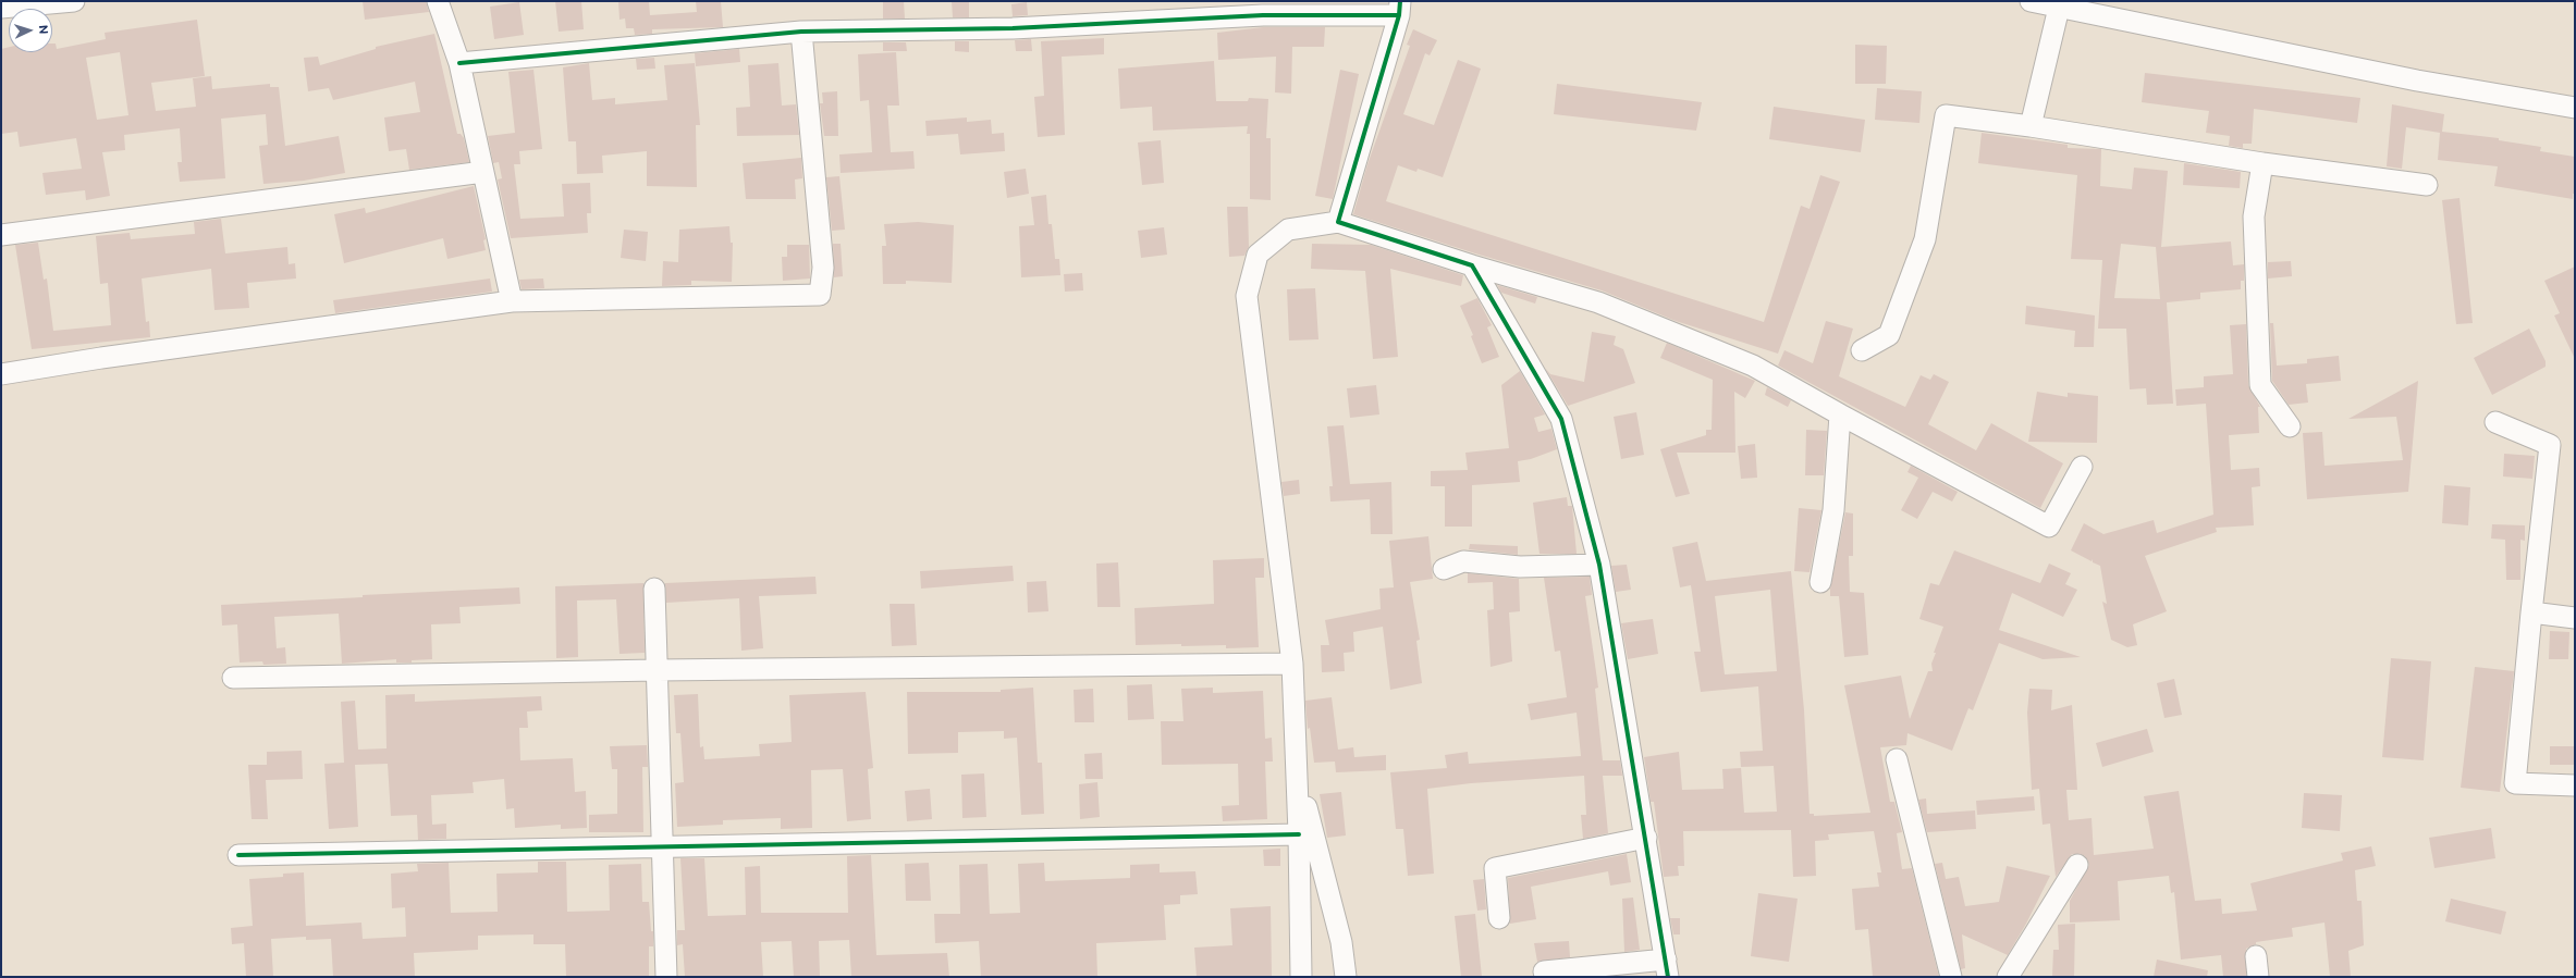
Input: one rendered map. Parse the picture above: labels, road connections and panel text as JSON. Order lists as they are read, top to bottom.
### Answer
{
  "north": "right"
}
